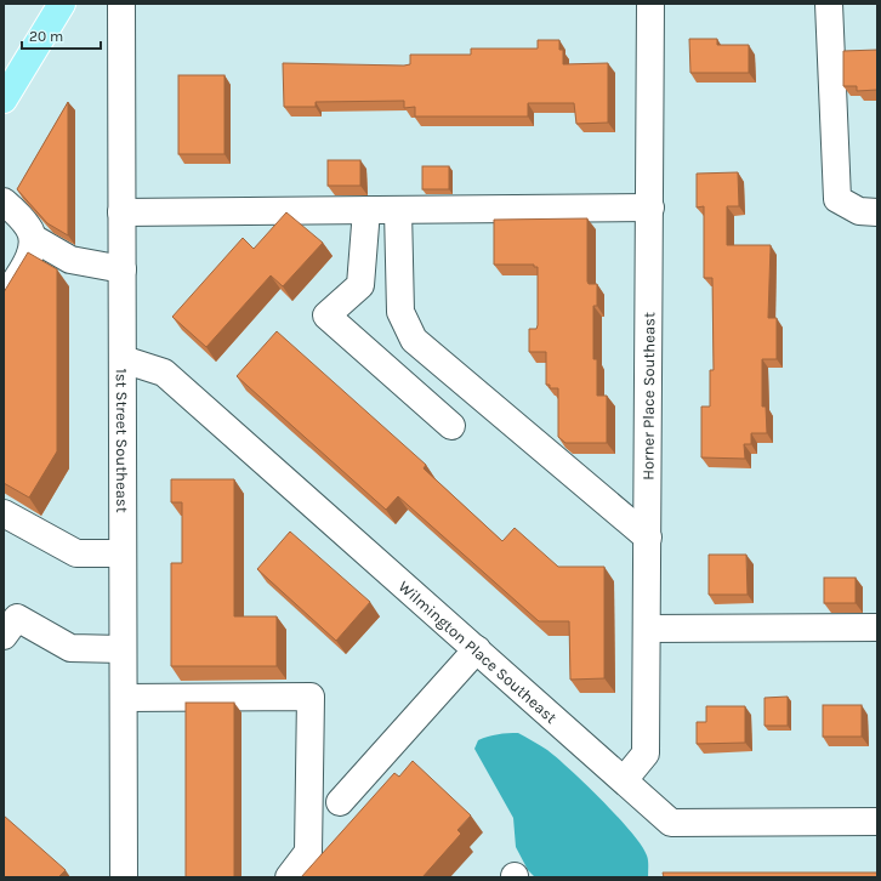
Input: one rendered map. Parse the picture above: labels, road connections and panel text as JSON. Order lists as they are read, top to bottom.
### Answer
{
  "streets": {
    "street": ["Horner Place Southeast", "1st Street Southeast", "Wilmington Place Southeast"]
  },
  "crossings": [
    ["Horner Place Southeast", "Wilmington Place Southeast"],
    ["1st Street Southeast", "Wilmington Place Southeast"]
  ],
  "scale_bar": "20 m"
}
